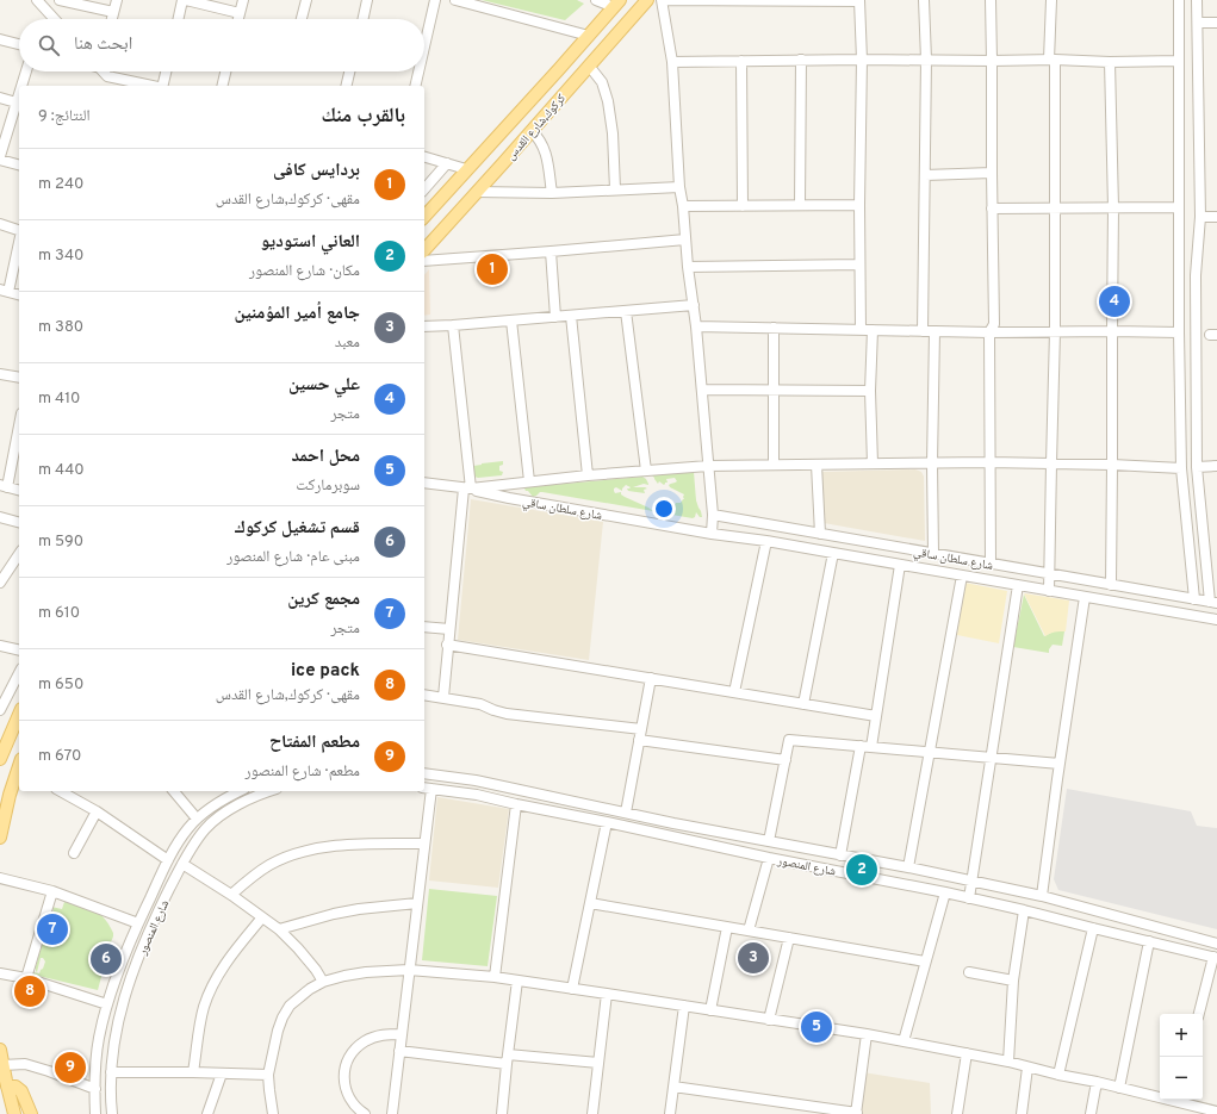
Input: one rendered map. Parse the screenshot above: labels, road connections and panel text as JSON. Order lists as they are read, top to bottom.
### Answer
{
  "streets": {
    "main road": ["كركوك,شارع القدس"],
    "street": ["شارع سلطان ساقي", "شارع المنصور"]
  },
  "page": {
    "search": "ابحث هنا",
    "heading": ["بالقرب منك", "النتائج: 9"],
    "list": [
      {
        "mark": "1",
        "name": "بردايس کافى",
        "note": "مقهى · كركوك,شارع القدس",
        "value": "240 m"
      },
      {
        "mark": "2",
        "name": "العاني استوديو",
        "note": "مكان · شارع المنصور",
        "value": "340 m"
      },
      {
        "mark": "3",
        "name": "جامع أمير المؤمنين",
        "note": "معبد",
        "value": "380 m"
      },
      {
        "mark": "4",
        "name": "علي حسين",
        "note": "متجر",
        "value": "410 m"
      },
      {
        "mark": "5",
        "name": "محل احمد",
        "note": "سوبرماركت",
        "value": "440 m"
      },
      {
        "mark": "6",
        "name": "قسم تشغيل كركوك",
        "note": "مبنى عام · شارع المنصور",
        "value": "590 m"
      },
      {
        "mark": "7",
        "name": "مجمع كرين",
        "note": "متجر",
        "value": "610 m"
      },
      {
        "mark": "8",
        "name": "ice pack",
        "note": "مقهى · كركوك,شارع القدس",
        "value": "650 m"
      },
      {
        "mark": "9",
        "name": "مطعم المفتاح",
        "note": "مطعم · شارع المنصور",
        "value": "670 m"
      }
    ],
    "pins": [
      "1",
      "4",
      "2",
      "7",
      "3",
      "6",
      "8",
      "5",
      "9"
    ],
    "map_buttons": ["+", "−"]
  }
}
